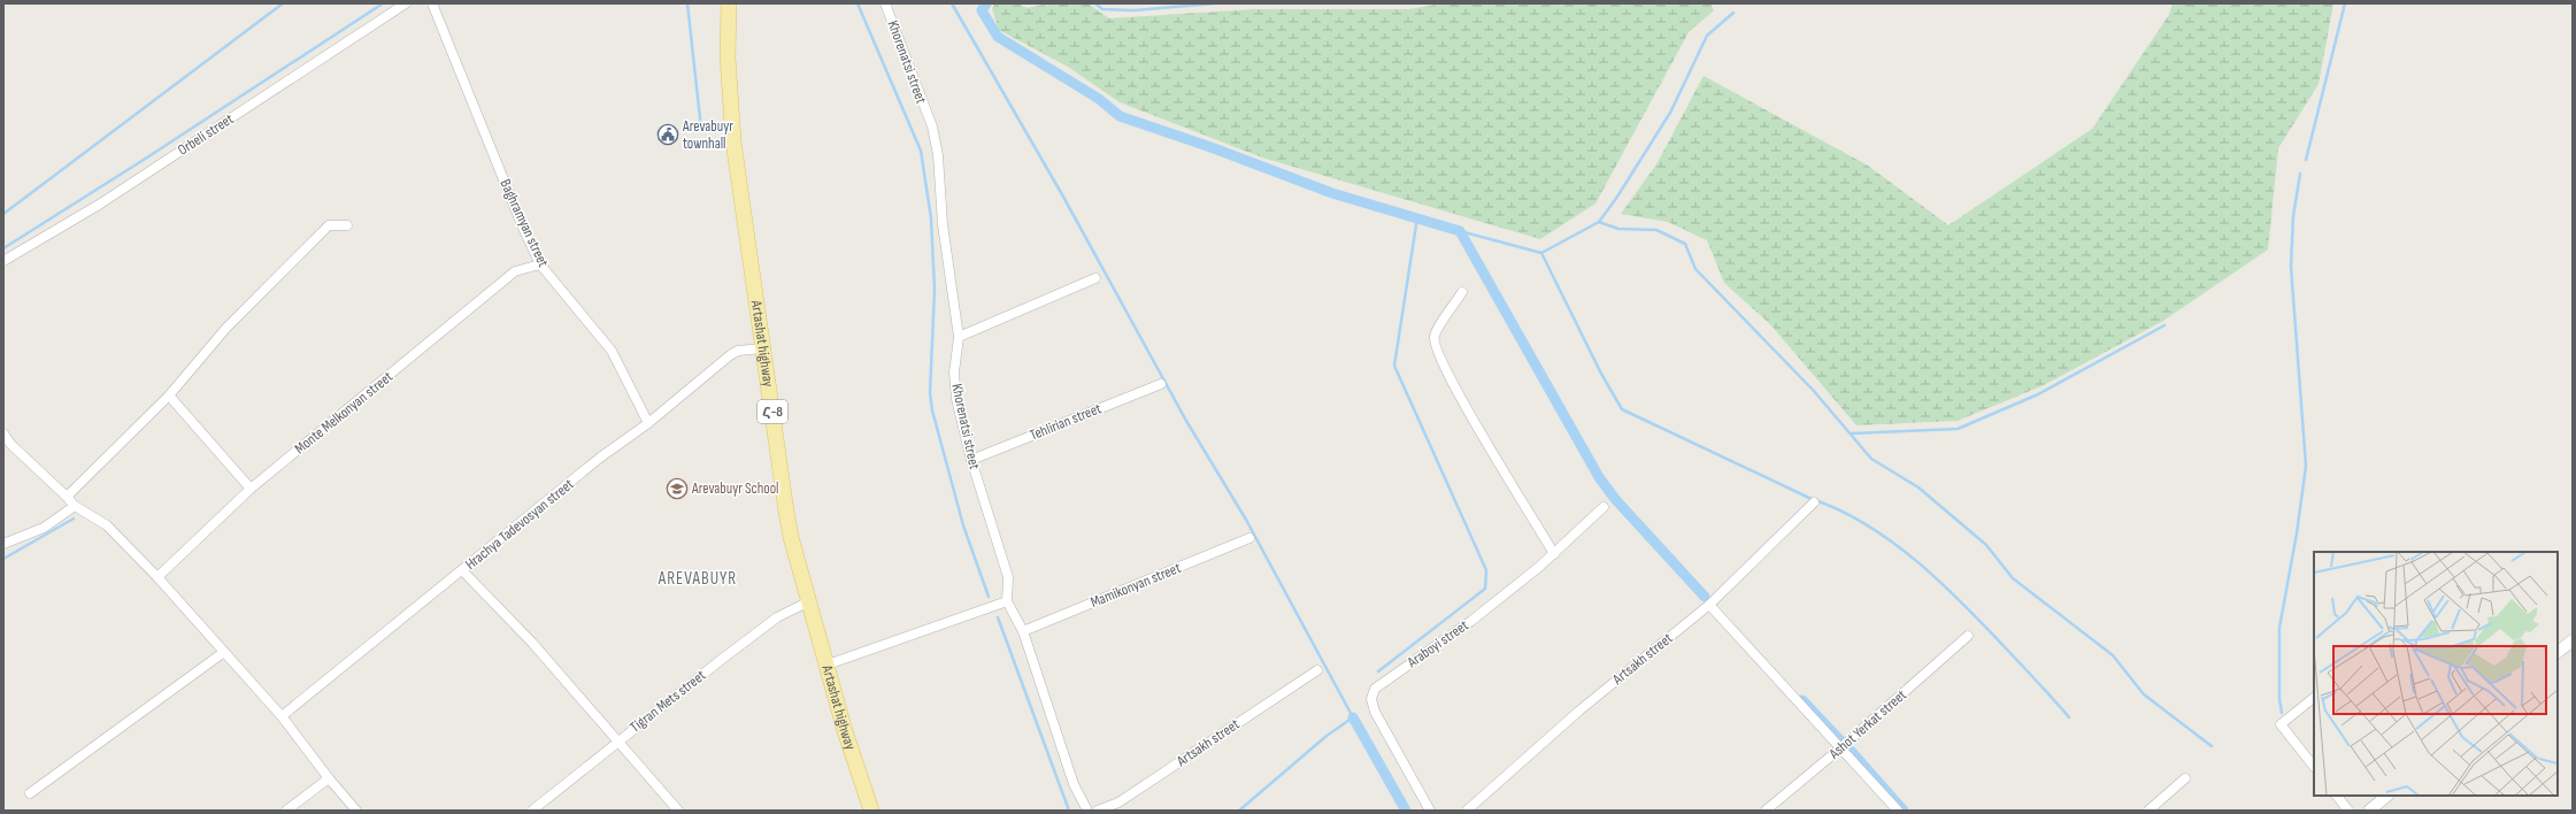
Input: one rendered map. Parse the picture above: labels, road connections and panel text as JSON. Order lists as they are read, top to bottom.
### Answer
{
  "streets": {
    "main road": ["Artashat highway", "Հ-8"],
    "street": [
      "Khorenatsi street",
      "Orbeli street",
      "Baghramyan street",
      "Monte Melkonyan street",
      "Tehlirian street",
      "Hrachya Tadevosyan street",
      "Mamikonyan street",
      "Araboyi street",
      "Artsakh street",
      "Tigran Mets street",
      "Ashot Yerkat street"
    ]
  },
  "crossings": [
    ["Khorenatsi street", "Tehlirian street"],
    ["Baghramyan street", "Monte Melkonyan street"],
    ["Baghramyan street", "Hrachya Tadevosyan street"],
    ["Artashat highway", "Hrachya Tadevosyan street"],
    ["Artashat highway", "Tigran Mets street"]
  ],
  "districts": ["AREVABUYR"],
  "places": {
    "public building": ["Arevabuyr townhall"],
    "school or university": ["Arevabuyr School"]
  }
}
